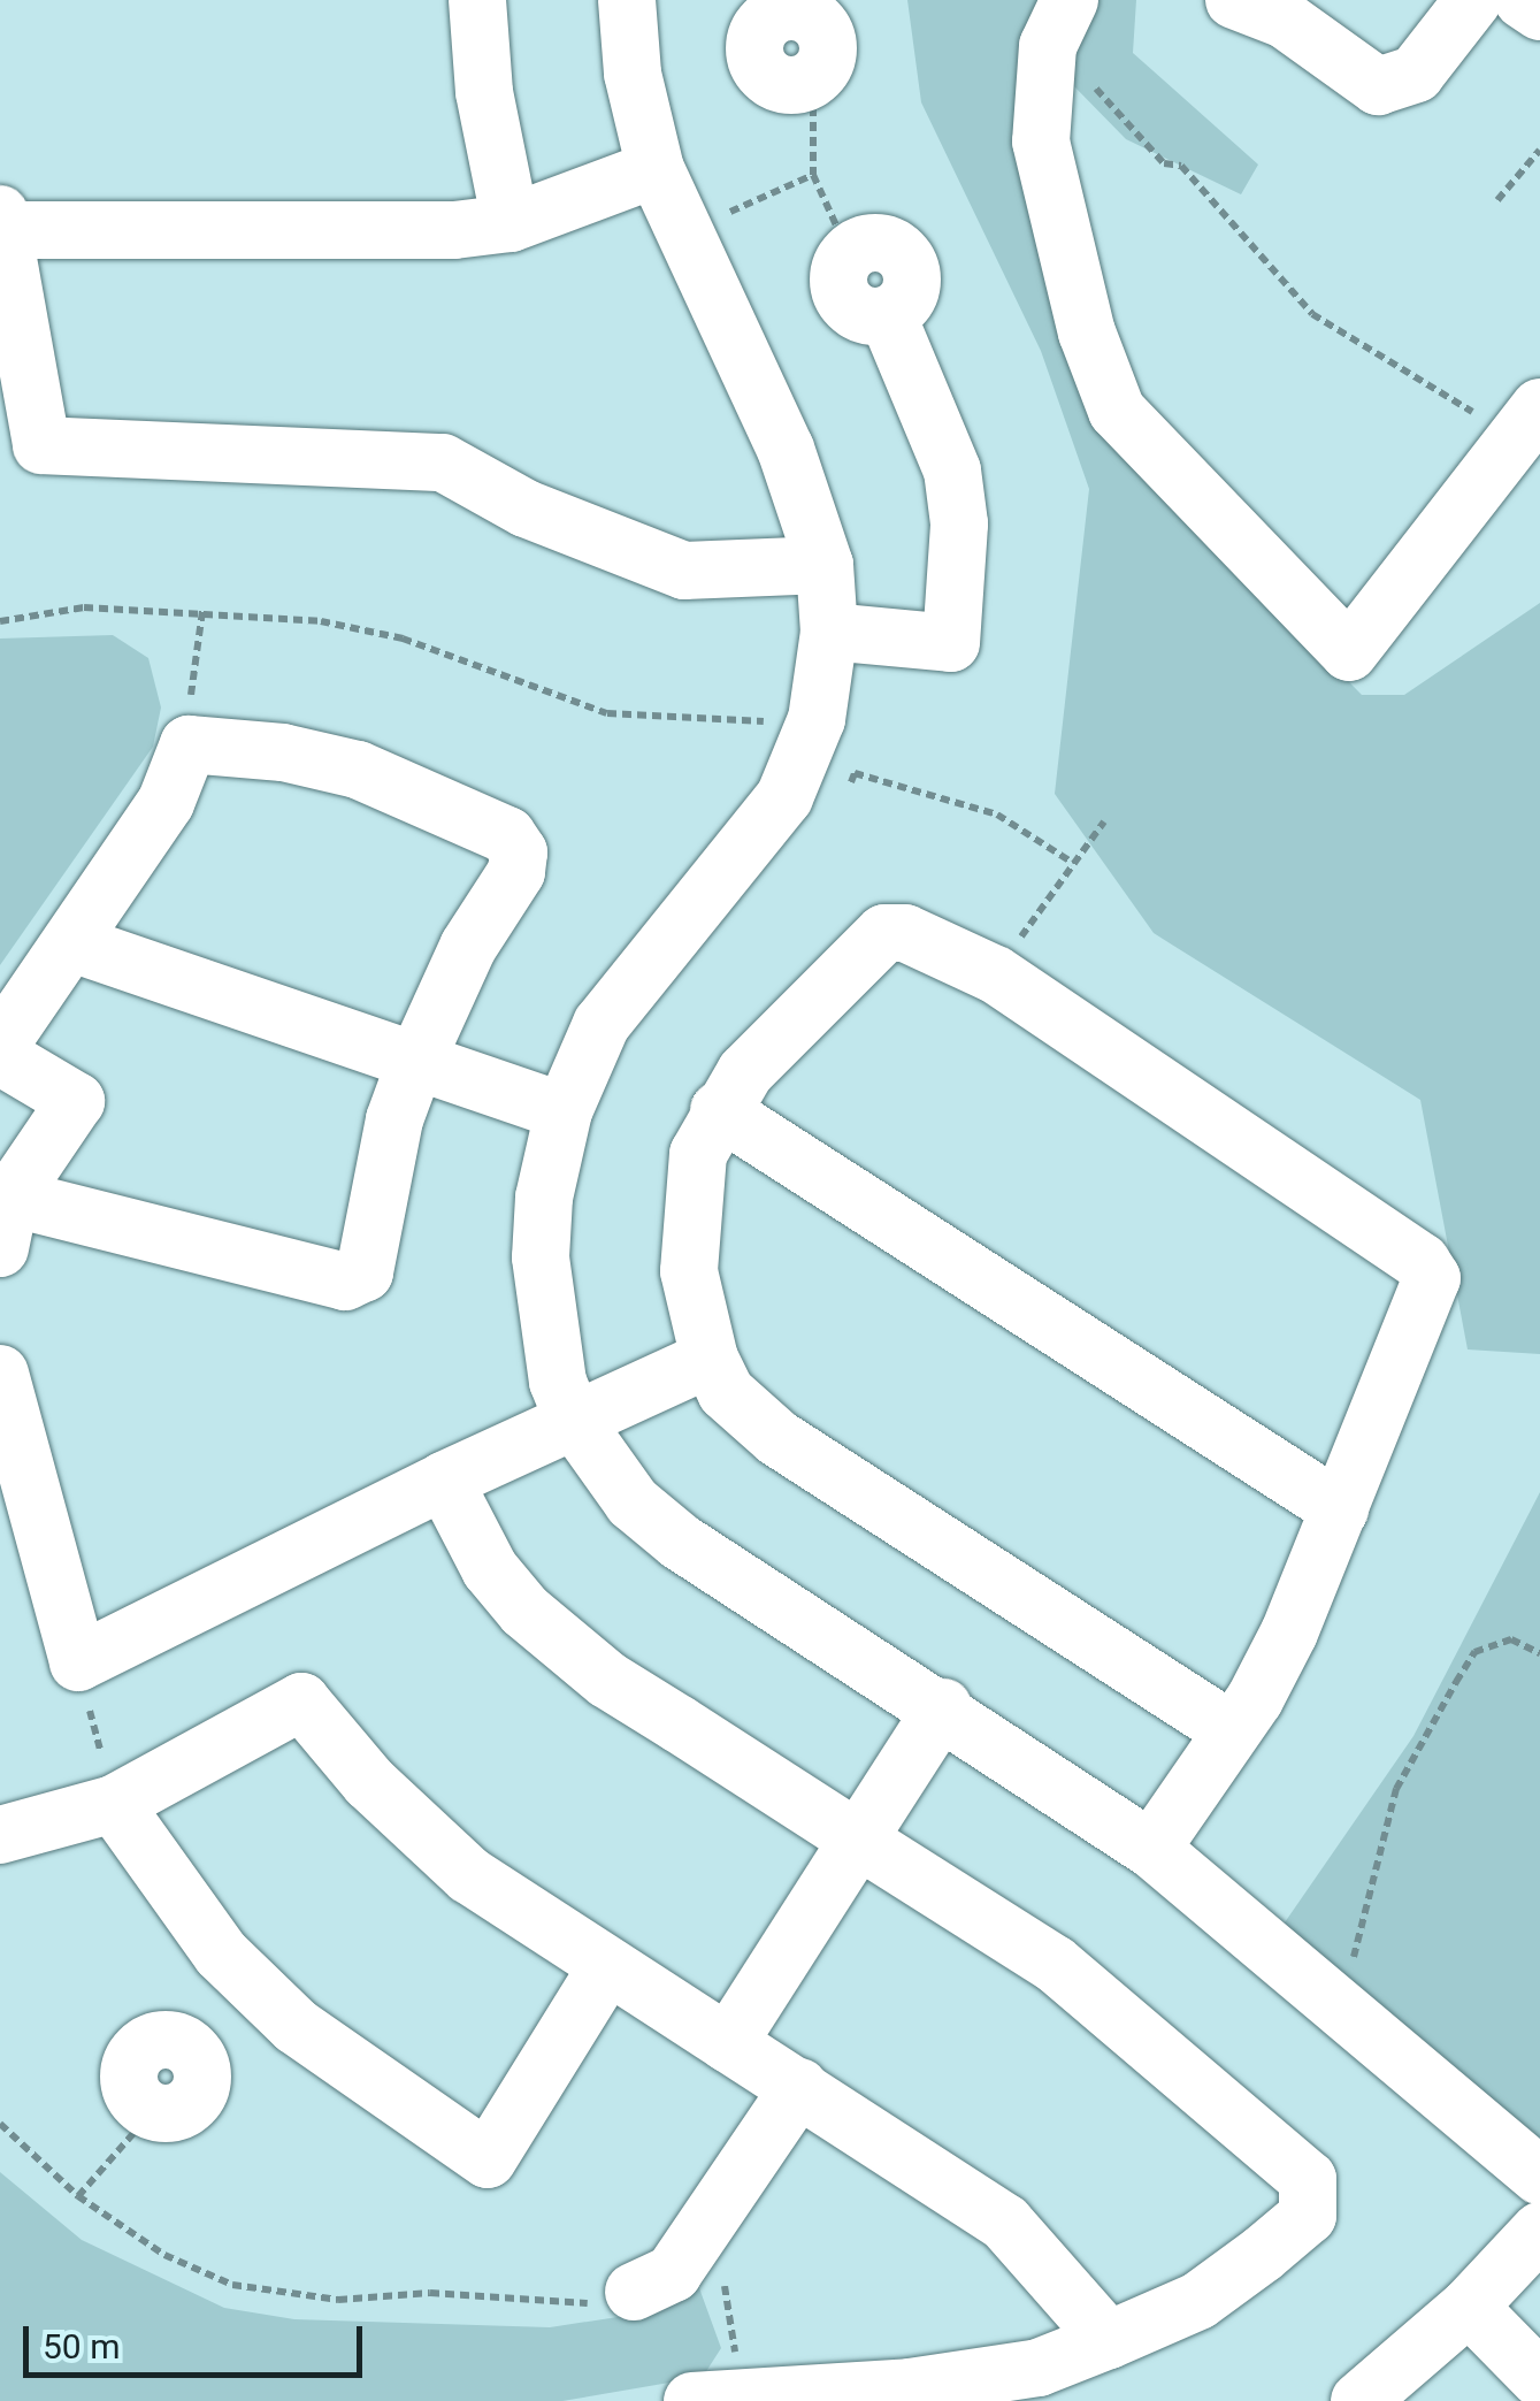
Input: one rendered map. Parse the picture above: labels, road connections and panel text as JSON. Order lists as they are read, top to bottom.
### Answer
{
  "scale_bar": "50 m"
}
